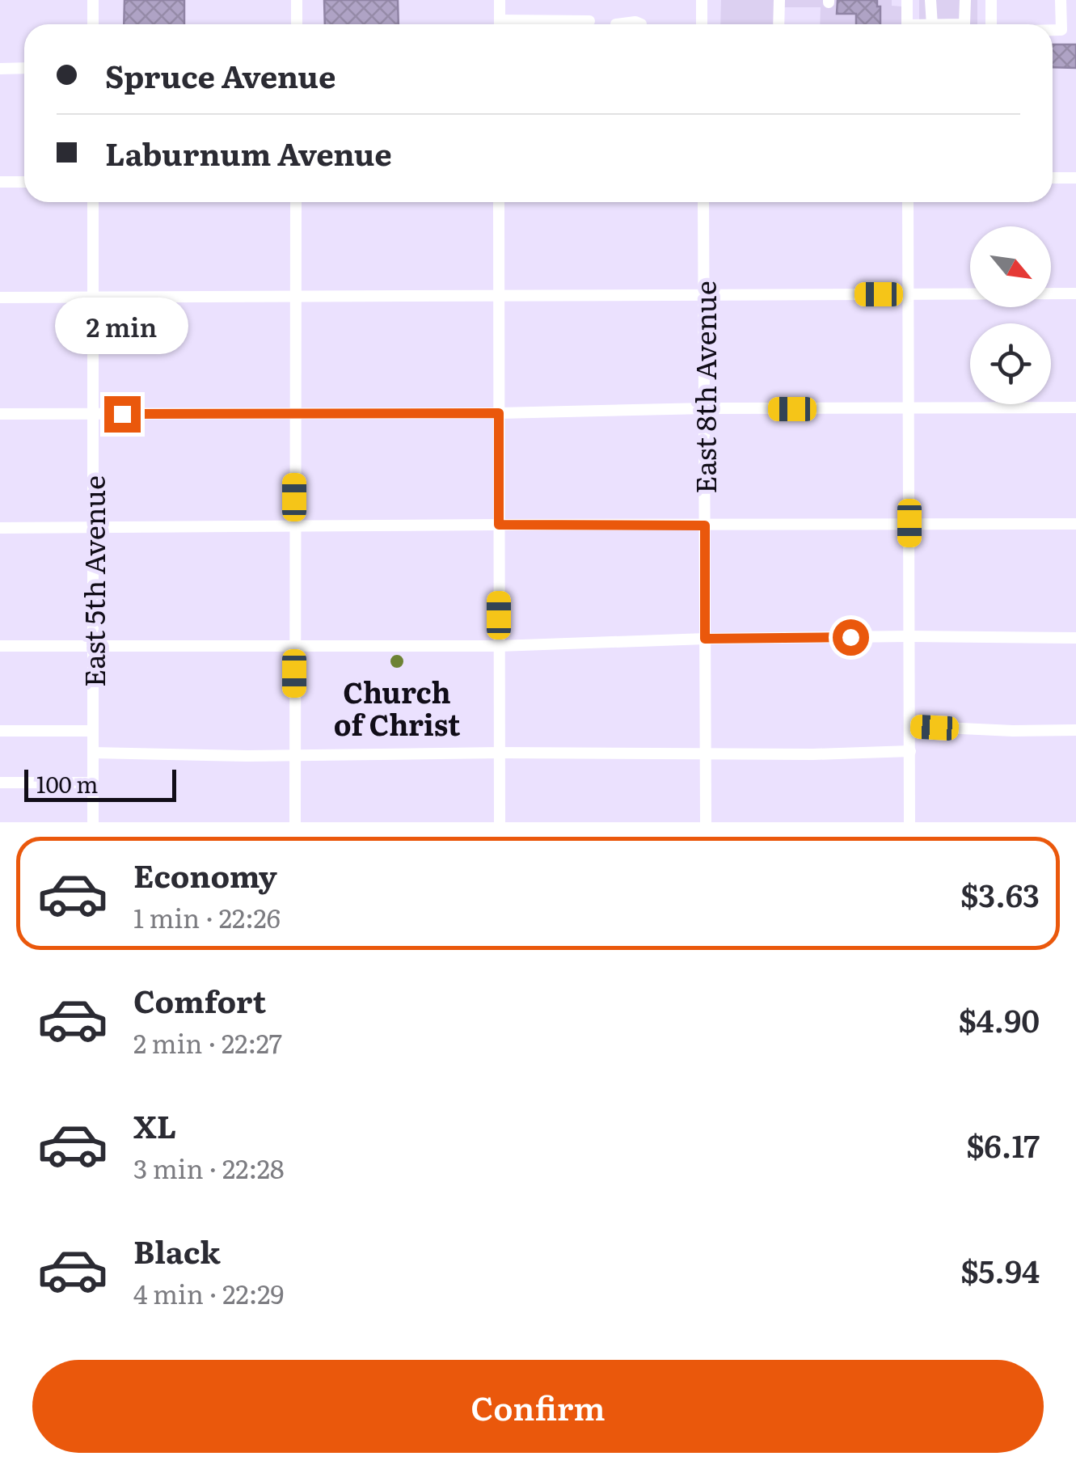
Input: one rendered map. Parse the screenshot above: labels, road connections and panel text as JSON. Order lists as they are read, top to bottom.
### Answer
{
  "streets": {
    "street": ["East 8th Avenue", "East 5th Avenue"]
  },
  "places": ["Church of Christ"],
  "scale_bar": "100 m",
  "north": "bottom right",
  "page": {
    "banner": ["Spruce Avenue", "Laburnum Avenue"],
    "bubble": "2 min",
    "scale": "100 m",
    "list": [
      {
        "name": "Economy",
        "note": "1 min · 22:26",
        "value": "$3.63"
      },
      {
        "name": "Comfort",
        "note": "2 min · 22:27",
        "value": "$4.90"
      },
      {
        "name": "XL",
        "note": "3 min · 22:28",
        "value": "$6.17"
      },
      {
        "name": "Black",
        "note": "4 min · 22:29",
        "value": "$5.94"
      }
    ],
    "buttons": "Confirm"
  }
}
